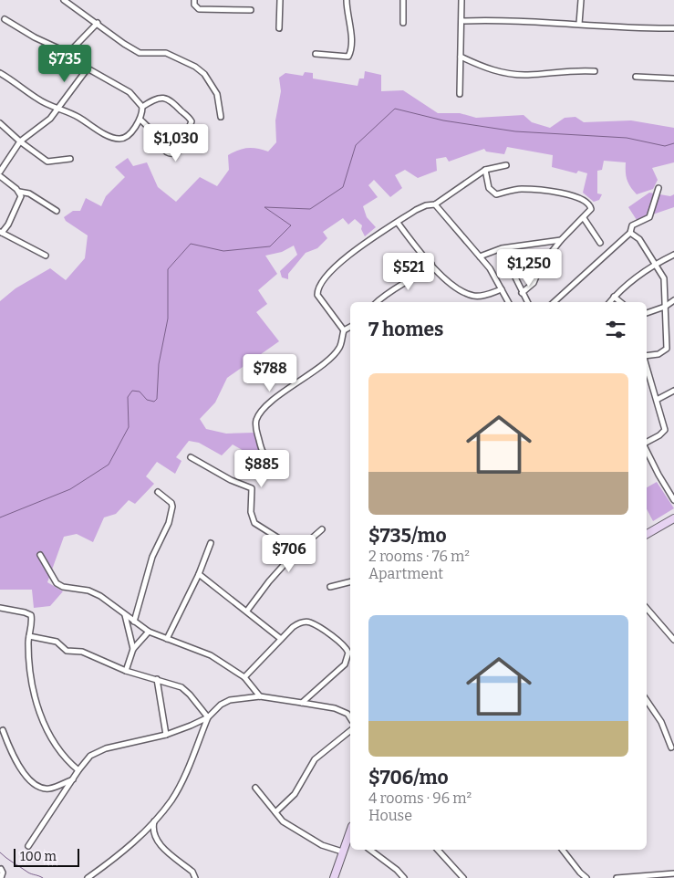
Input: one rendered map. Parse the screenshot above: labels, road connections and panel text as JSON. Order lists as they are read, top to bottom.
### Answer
{
  "scale_bar": "100 m",
  "page": {
    "price": [
      "$735",
      "$1,030",
      "$1,250",
      "$521",
      "$788",
      "$885",
      "$706"
    ],
    "heading": "7 homes",
    "list": [
      {
        "name": "$735/mo",
        "note": "2 rooms · 76 m² · Apartment"
      },
      {
        "name": "$706/mo",
        "note": "4 rooms · 96 m² · House"
      }
    ],
    "scale": "100 m"
  }
}
